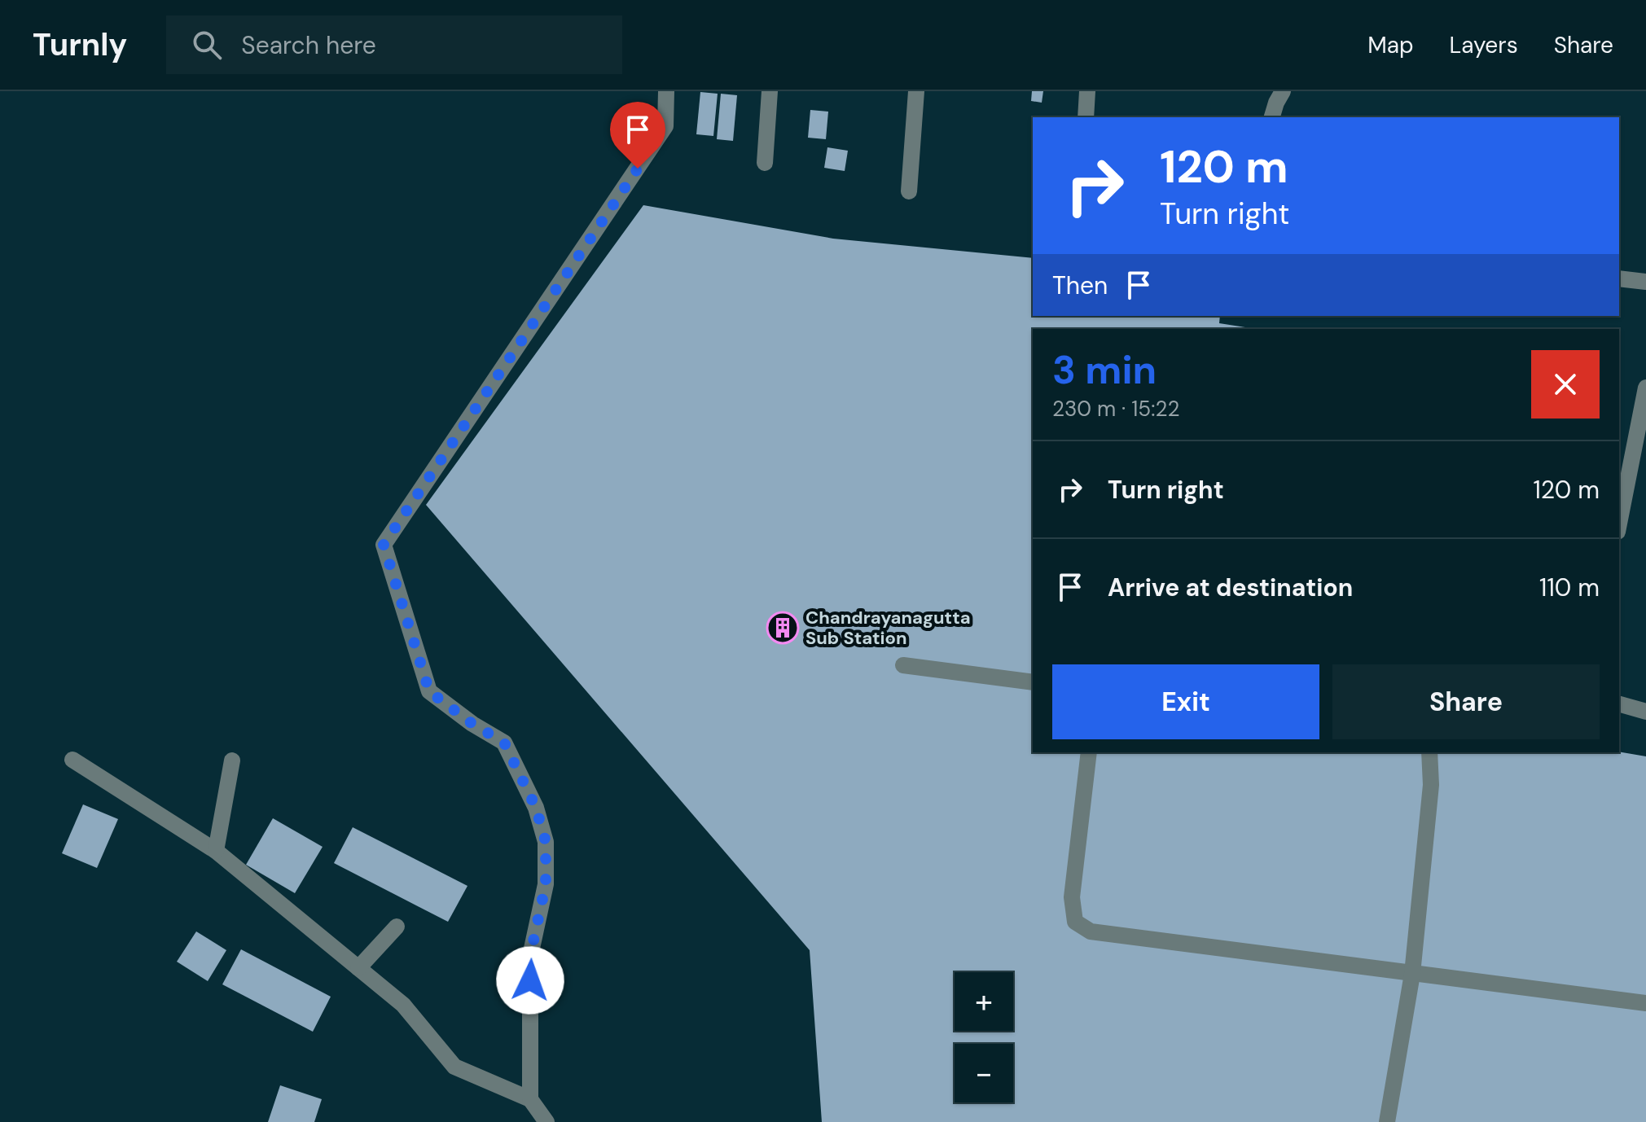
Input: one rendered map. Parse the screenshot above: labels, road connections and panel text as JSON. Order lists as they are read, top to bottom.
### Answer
{
  "places": {
    "building": ["Chandrayanagutta Sub Station"]
  },
  "page": {
    "header": "Turnly",
    "search": "Search here",
    "nav": ["Map", "Layers", "Share"],
    "turn": ["120 m", "Turn right"],
    "then": "Then",
    "heading": ["3 min", "230 m · 15:22"],
    "list": [
      {
        "name": "Turn right",
        "value": "120 m"
      },
      {
        "name": "Arrive at destination",
        "value": "110 m"
      }
    ],
    "buttons": ["Exit", "Share"],
    "map_buttons": ["+", "−"]
  }
}
